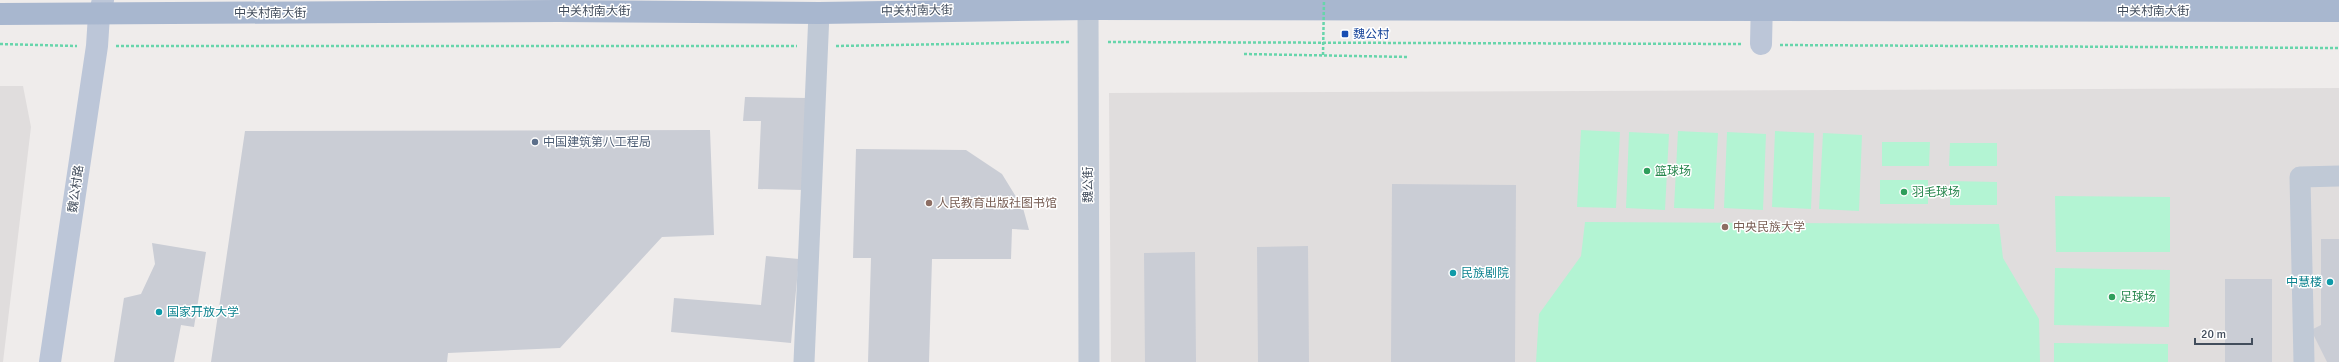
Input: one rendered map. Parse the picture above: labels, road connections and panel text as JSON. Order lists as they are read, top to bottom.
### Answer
{
  "streets": {
    "main road": ["中关村南大街"],
    "street": ["魏公街", "魏公村路"]
  },
  "crossings": [
    ["中关村南大街", "魏公街"],
    ["中关村南大街", "魏公村路"]
  ],
  "places": {
    "transit": ["魏公村"],
    "other": [
      "中国建筑第八工程局",
      "篮球场",
      "羽毛球场",
      "人民教育出版社图书馆",
      "中央民族大学",
      "民族剧院",
      "中慧楼",
      "足球场",
      "国家开放大学"
    ]
  },
  "scale_bar": "20 m"
}
